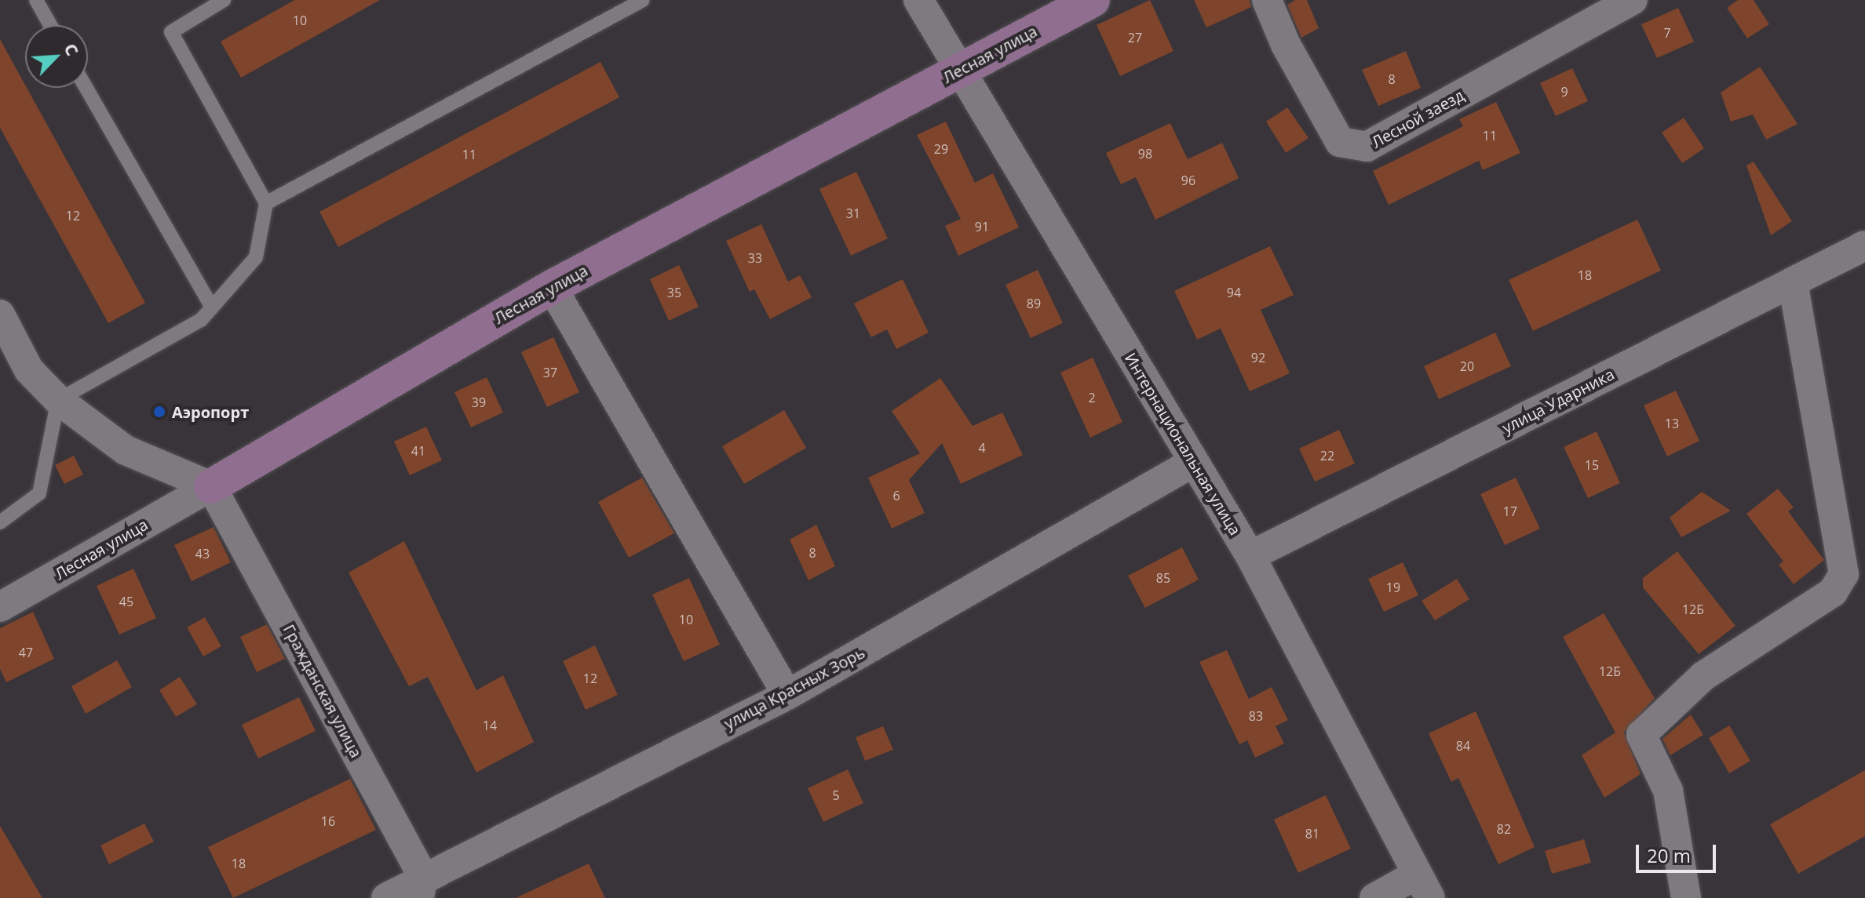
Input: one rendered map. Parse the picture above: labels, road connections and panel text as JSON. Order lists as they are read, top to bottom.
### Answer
{
  "streets": {
    "street": [
      "Лесная улица",
      "Лесной заезд",
      "улица Ударника",
      "Интернациональная улица",
      "улица Красных Зорь",
      "Гражданская улица"
    ]
  },
  "crossings": [
    ["Лесная улица", "Интернациональная улица"],
    ["Лесная улица", "Гражданская улица"],
    ["улица Ударника", "Интернациональная улица"],
    ["Интернациональная улица", "улица Красных Зорь"],
    ["улица Красных Зорь", "Гражданская улица"]
  ],
  "places": ["Аэропорт"],
  "house_numbers": [
    "10",
    "7",
    "27",
    "8",
    "9",
    "11",
    "29",
    "98",
    "11",
    "96",
    "31",
    "12",
    "91",
    "33",
    "18",
    "35",
    "94",
    "89",
    "92",
    "20",
    "37",
    "2",
    "39",
    "13",
    "4",
    "41",
    "22",
    "15",
    "6",
    "17",
    "8",
    "43",
    "85",
    "19",
    "45",
    "12Б",
    "10",
    "47",
    "12Б",
    "12",
    "83",
    "14",
    "84",
    "5",
    "16",
    "82",
    "81",
    "18"
  ],
  "scale_bar": "20 m",
  "north": "top right"
}
